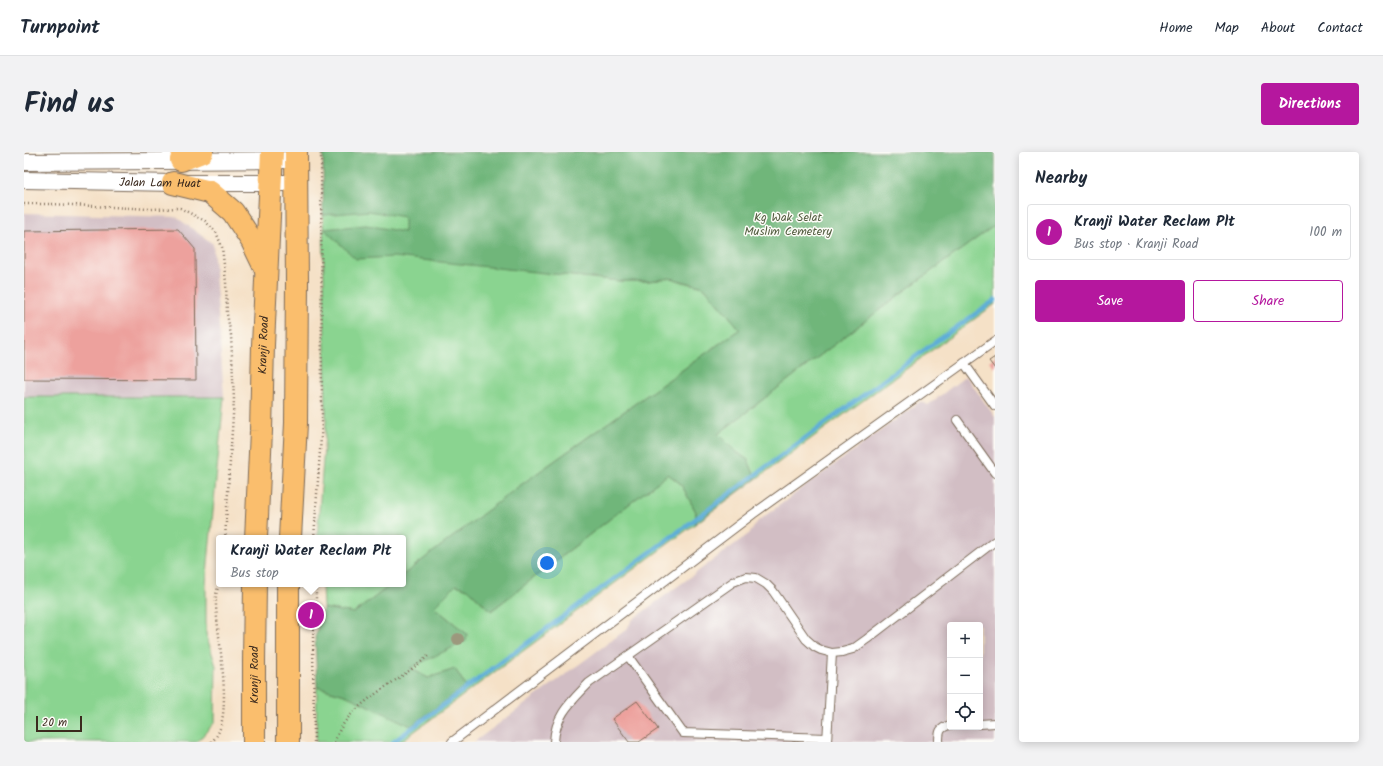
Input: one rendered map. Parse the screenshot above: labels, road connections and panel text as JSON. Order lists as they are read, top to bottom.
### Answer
{
  "streets": {
    "main road": ["Kranji Road"],
    "street": ["Jalan Lam Huat"]
  },
  "crossings": [
    ["Jalan Lam Huat", "Kranji Road"]
  ],
  "parks": ["Kg Wak Selat Muslim Cemetery"],
  "scale_bar": "20 m",
  "page": {
    "header": "Turnpoint",
    "nav": [
      "Home",
      "Map",
      "About",
      "Contact"
    ],
    "title": "Find us",
    "buttons": [
      "Directions",
      ["Save", "Share"]
    ],
    "heading": "Nearby",
    "list": [
      {
        "mark": "1",
        "name": "Kranji Water Reclam Plt",
        "note": "Bus stop · Kranji Road",
        "value": "100 m"
      }
    ],
    "popup": ["Kranji Water Reclam Plt", "Bus stop"],
    "pins": "1",
    "map_buttons": ["+", "−"],
    "scale": "20 m"
  }
}
